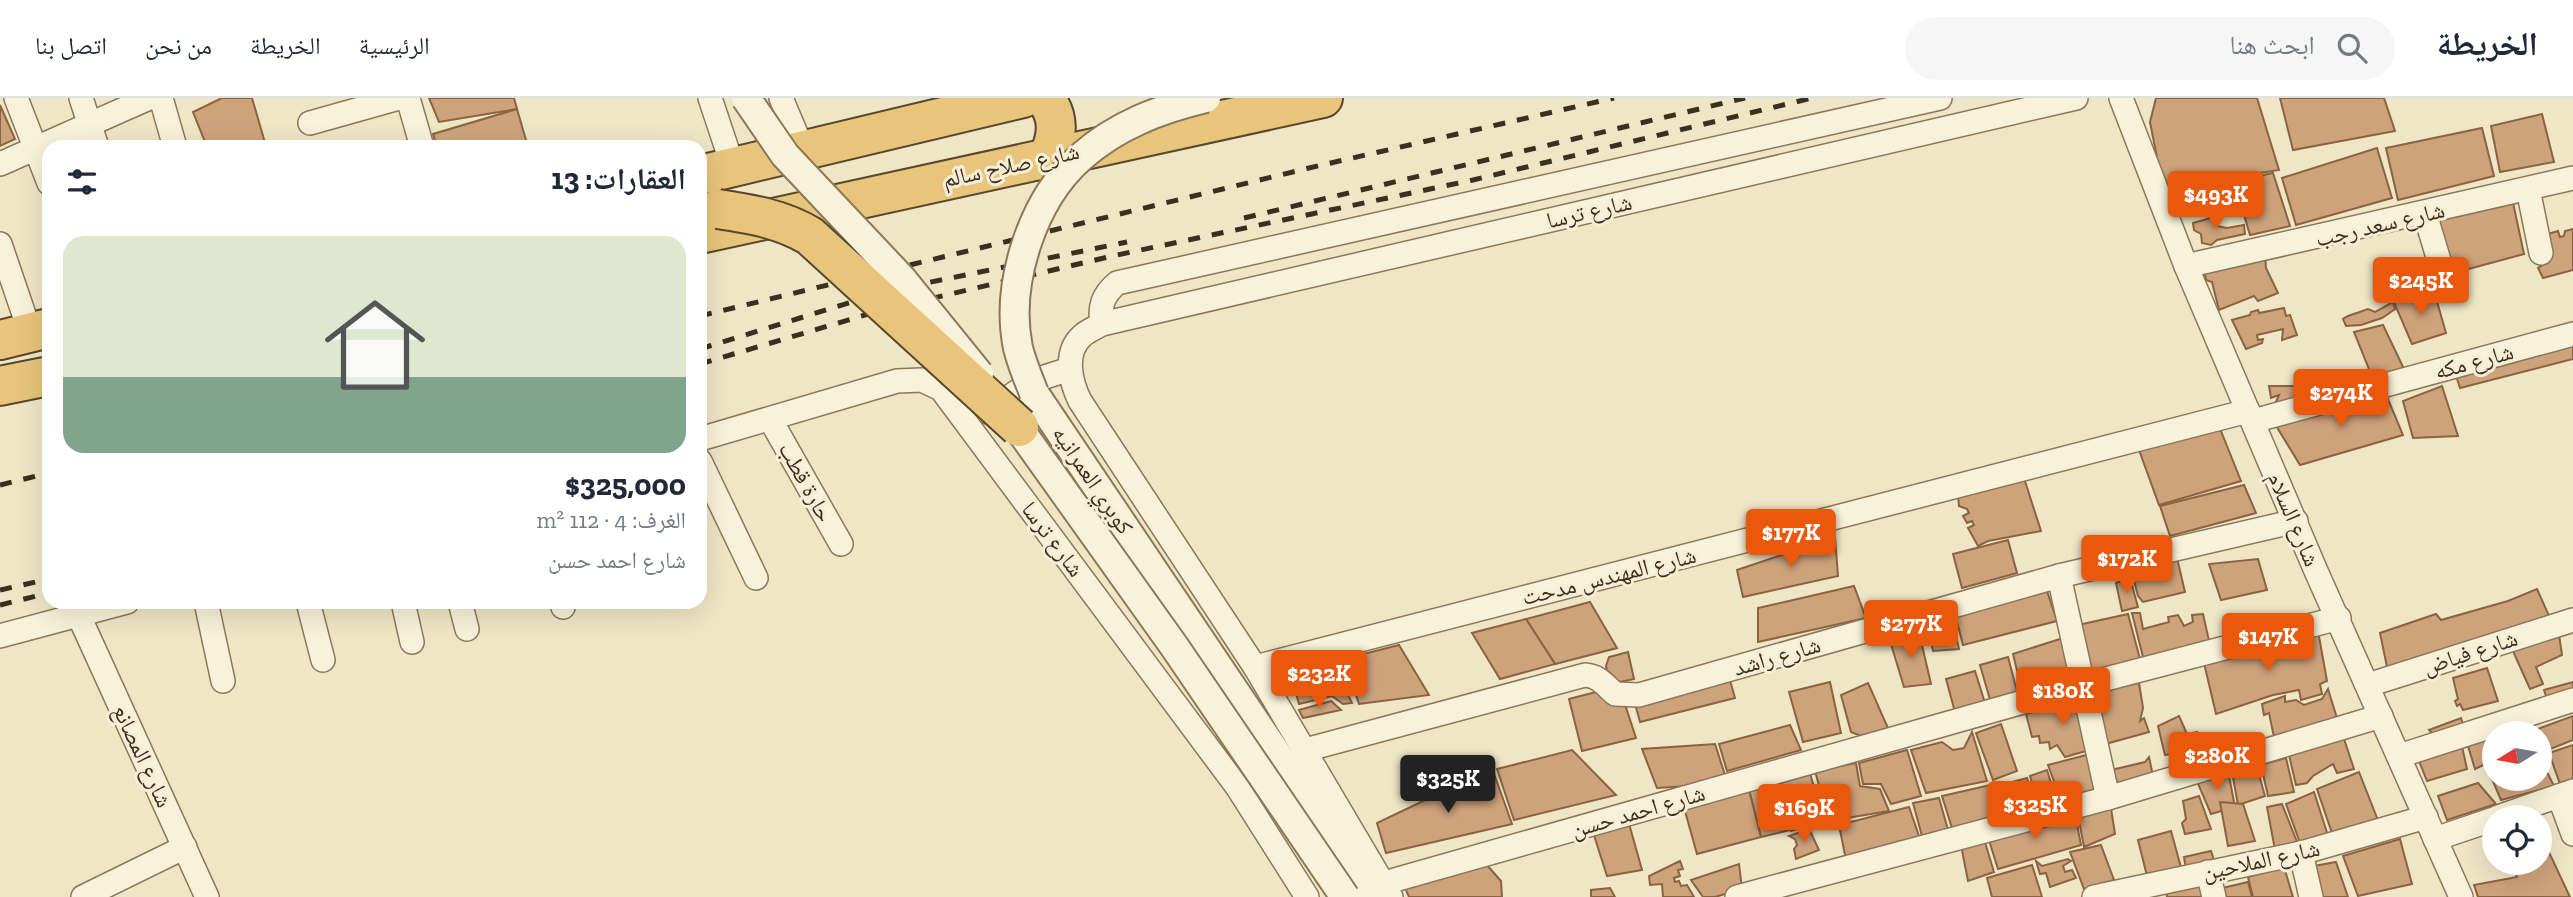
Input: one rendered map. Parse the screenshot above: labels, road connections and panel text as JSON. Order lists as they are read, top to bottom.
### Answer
{
  "streets": {
    "highway": ["شارع صلاح سالم"],
    "street": [
      "شارع ترسا",
      "شارع سعد رجب",
      "شارع مكه",
      "كوبري العمرانيه",
      "حارة قطب",
      "شارع السلام",
      "شارع المهندس مدحت",
      "شارع فياض",
      "شارع راشد",
      "شارع المصانع",
      "شارع احمد حسن",
      "شارع الملاحين"
    ]
  },
  "crossings": [
    ["شارع ترسا", "حارة قطب"],
    ["شارع سعد رجب", "شارع السلام"],
    ["شارع مكه", "شارع السلام"],
    ["شارع مكه", "شارع المهندس مدحت"],
    ["كوبري العمرانيه", "شارع احمد حسن"],
    ["شارع السلام", "شارع المهندس مدحت"],
    ["شارع السلام", "شارع فياض"],
    ["شارع السلام", "شارع راشد"],
    ["شارع السلام", "شارع احمد حسن"],
    ["شارع السلام", "شارع الملاحين"]
  ],
  "north": "left",
  "page": {
    "header": "الخريطة",
    "search": "ابحث هنا",
    "nav": [
      "الرئيسية",
      "الخريطة",
      "من نحن",
      "اتصل بنا"
    ],
    "heading": "العقارات: 13",
    "price": [
      "$493K",
      "$245K",
      "$274K",
      "$177K",
      "$172K",
      "$277K",
      "$147K",
      "$232K",
      "$180K",
      "$280K",
      "$325K",
      "$325K",
      "$169K"
    ],
    "list": [
      {
        "name": "$325,000",
        "note": "الغرف: 4 · 112 m² · شارع احمد حسن"
      }
    ]
  }
}
